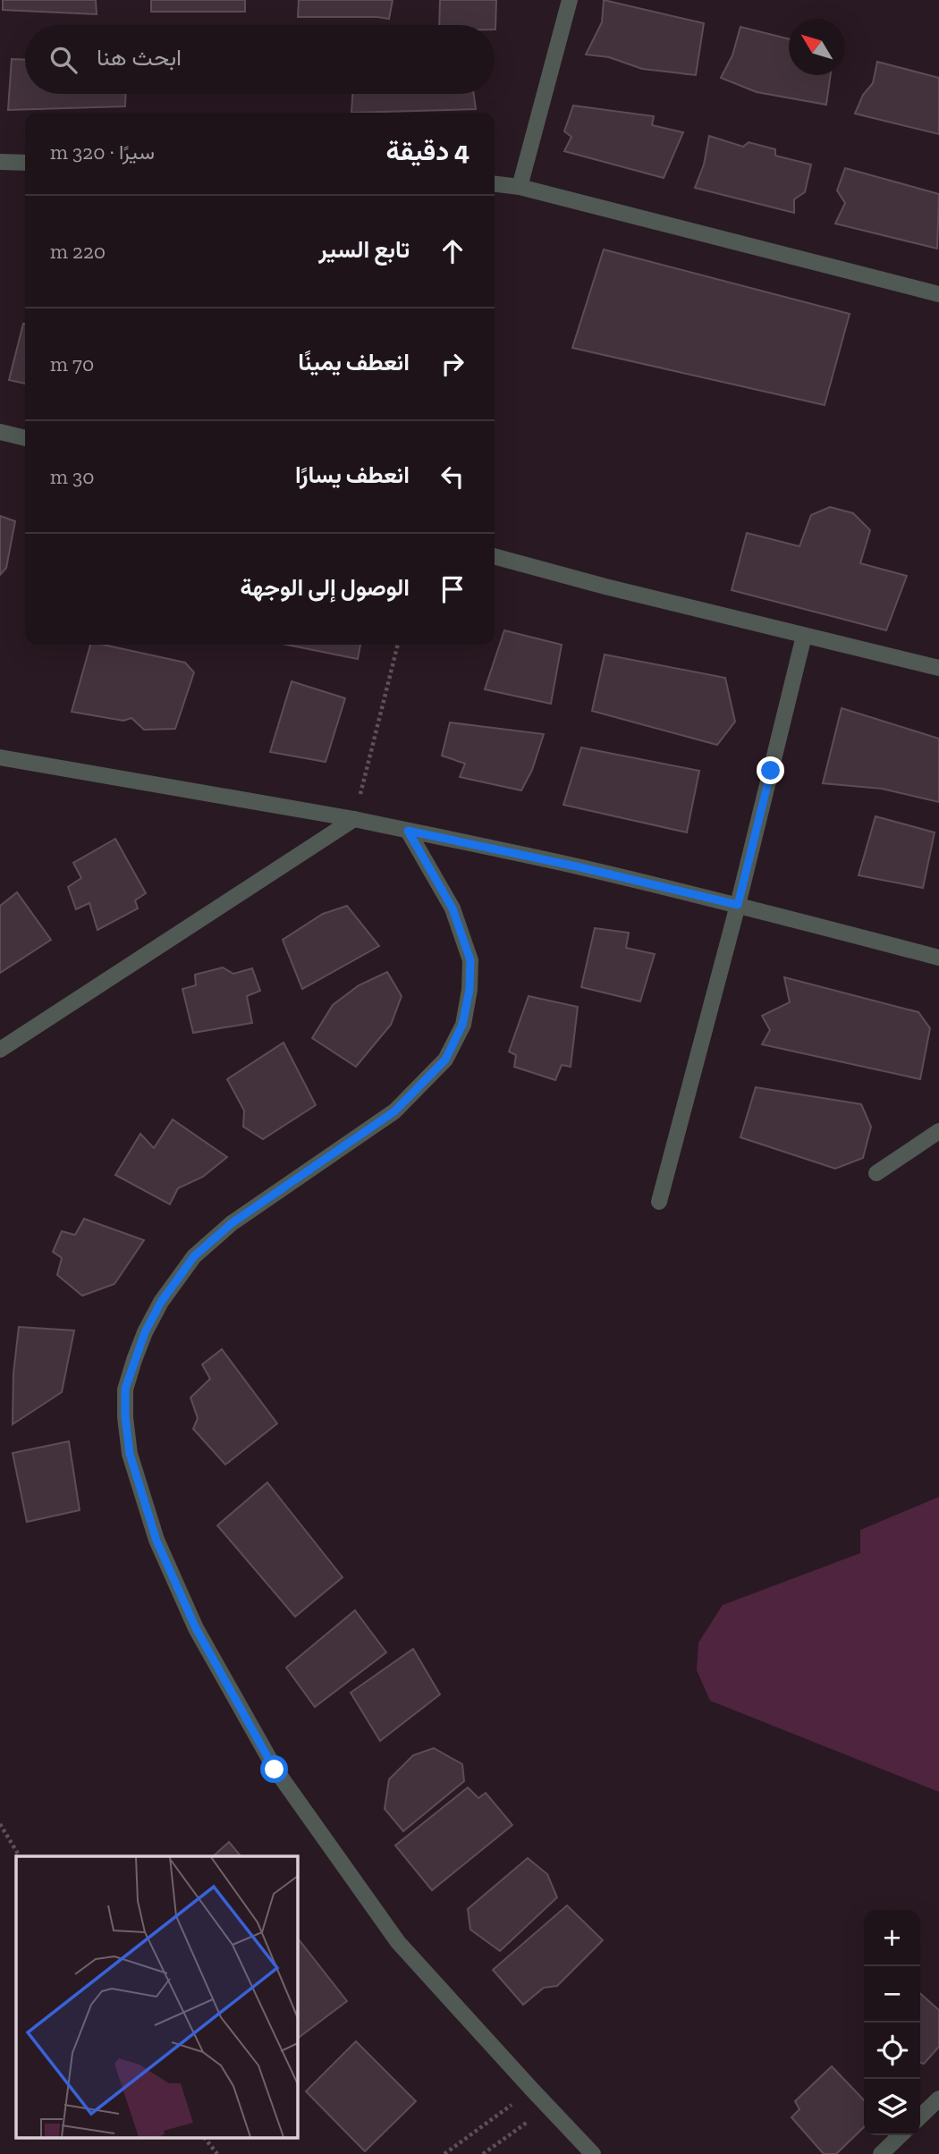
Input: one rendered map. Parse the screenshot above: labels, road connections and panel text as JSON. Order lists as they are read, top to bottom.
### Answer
{
  "north": "top left",
  "page": {
    "search": "ابحث هنا",
    "heading": ["4 دقيقة", "سيرًا · 320 m"],
    "list": [
      ["تابع السير", "220 m"],
      ["انعطف يمينًا", "70 m"],
      ["انعطف يسارًا", "30 m"],
      "الوصول إلى الوجهة"
    ],
    "map_buttons": ["+", "−"]
  }
}
